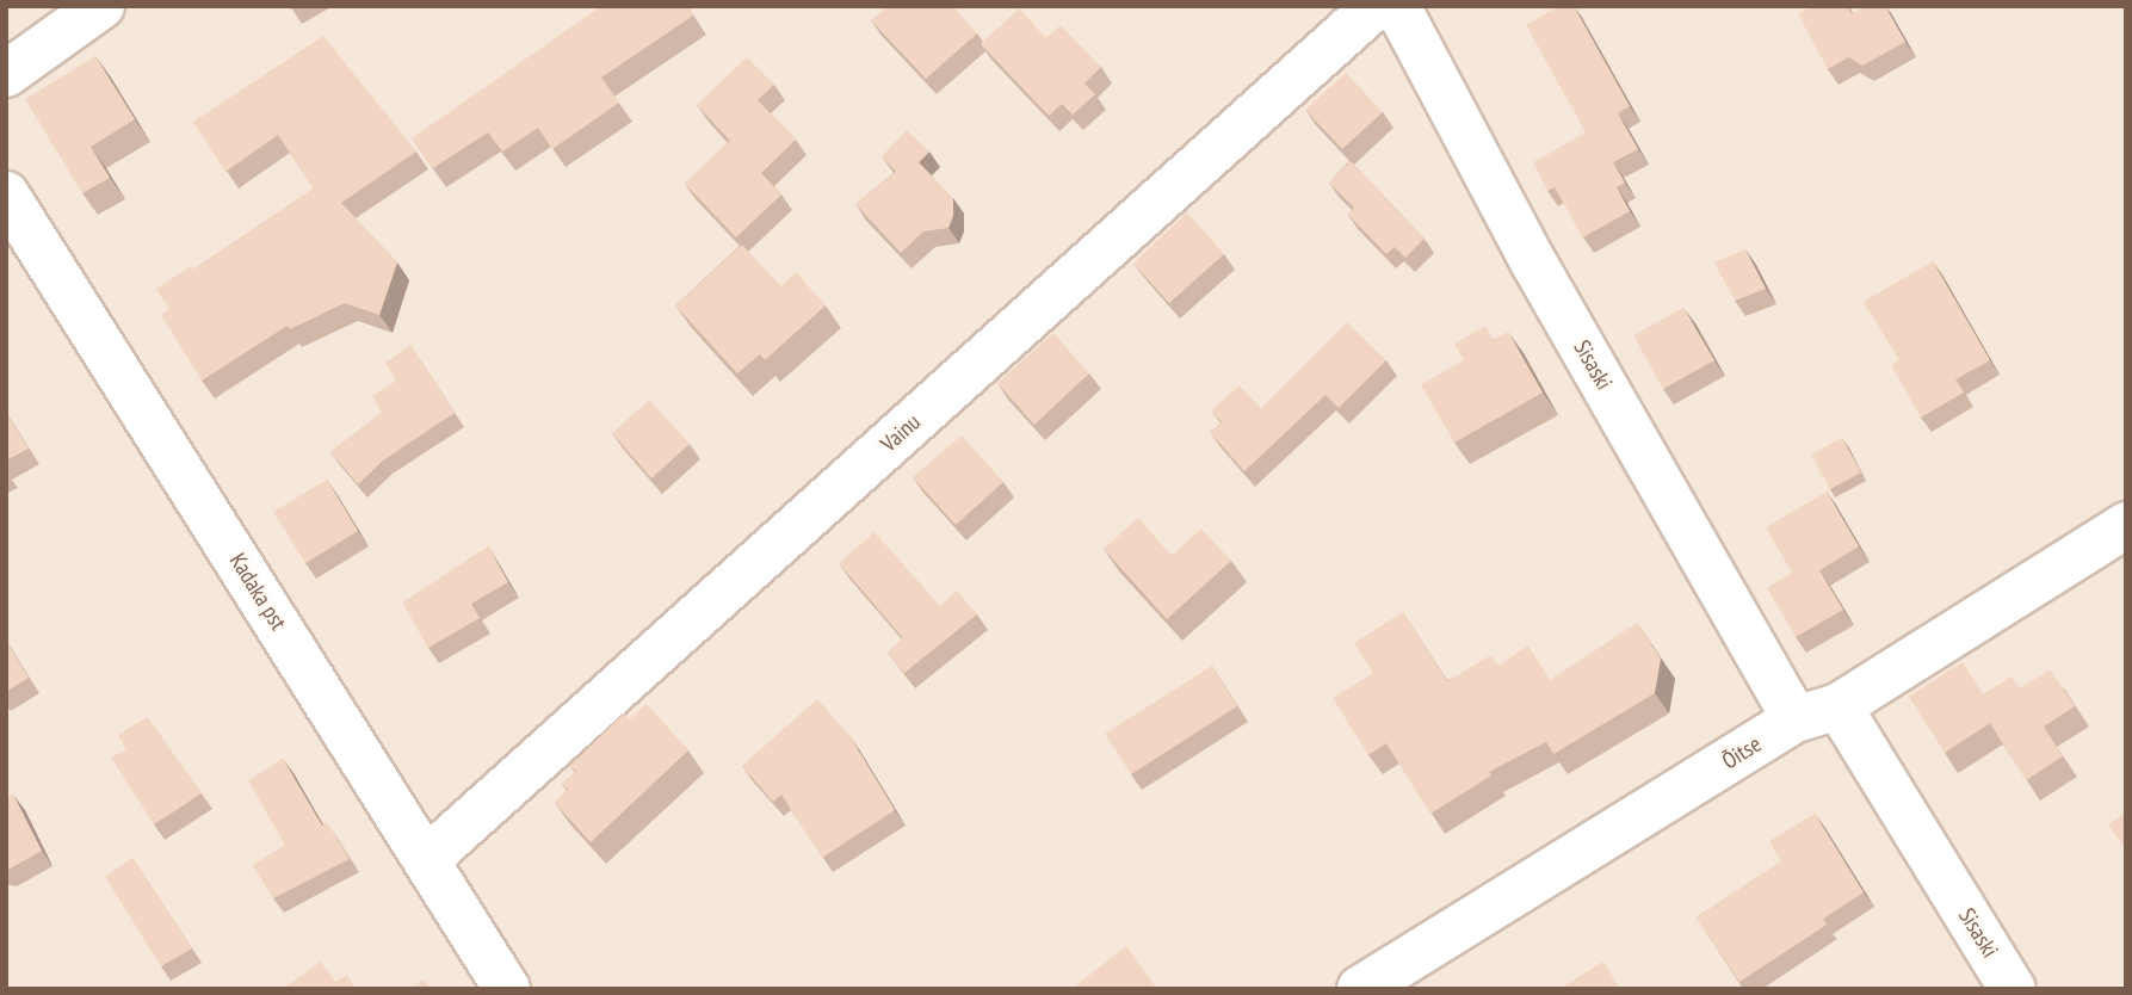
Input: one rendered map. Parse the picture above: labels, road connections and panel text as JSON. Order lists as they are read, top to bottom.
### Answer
{
  "streets": {
    "street": [
      "Sisaski",
      "Vainu",
      "Kadaka pst",
      "Õitse"
    ]
  },
  "crossings": [
    ["Sisaski", "Õitse"],
    ["Vainu", "Kadaka pst"]
  ]
}
